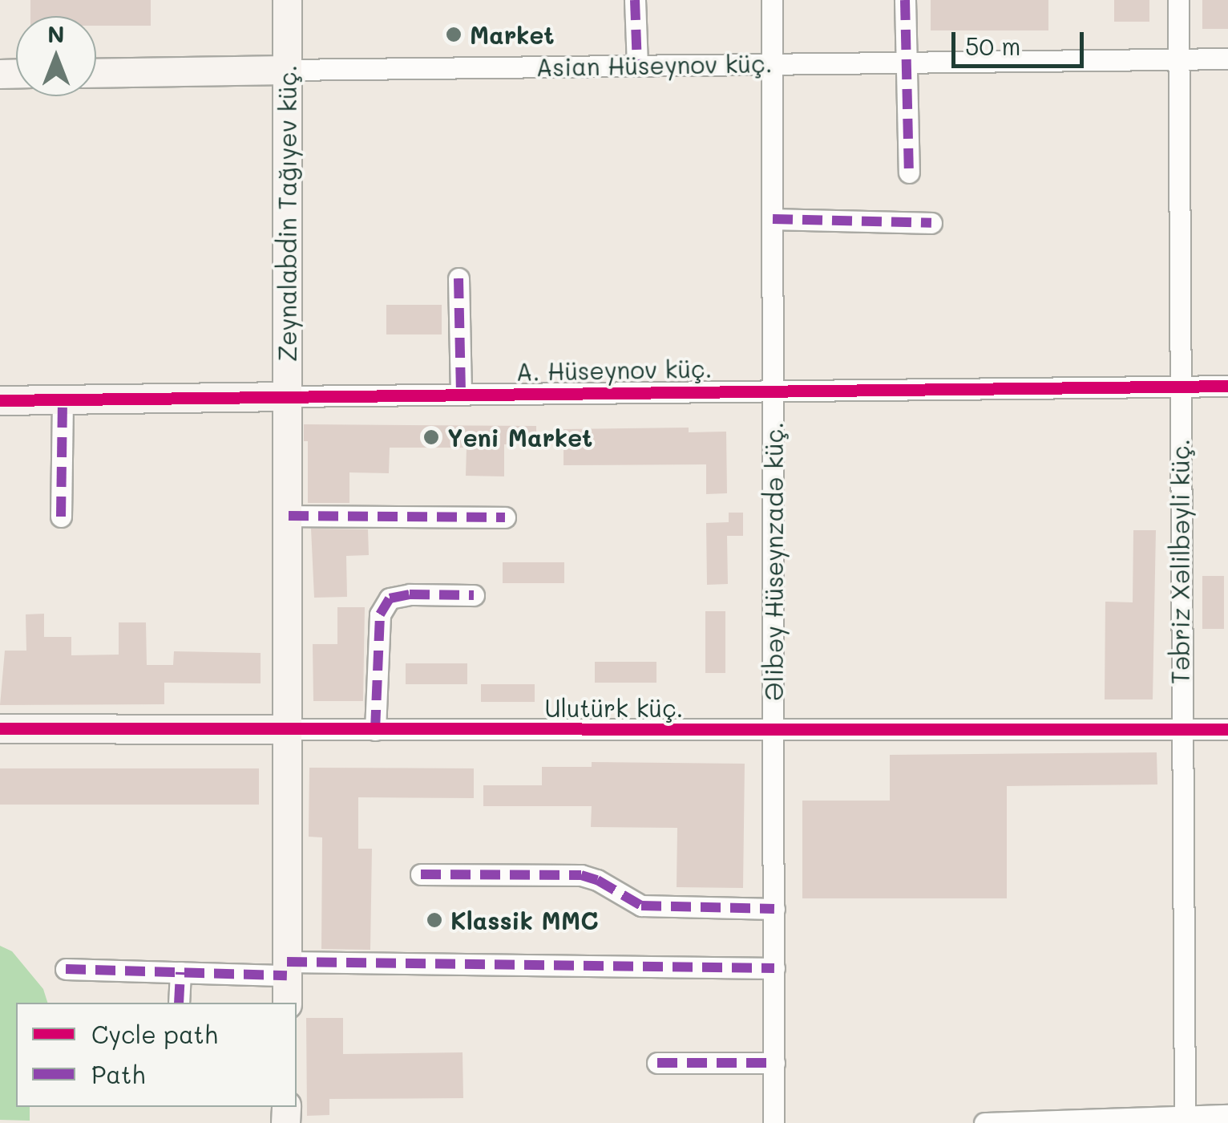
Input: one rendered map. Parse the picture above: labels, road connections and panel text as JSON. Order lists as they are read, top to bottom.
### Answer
{
  "streets": {
    "street": [
      "Asian Hüseynov küç.",
      "Zeynalabdin Tağıyev küç.",
      "A. Hüseynov küç.",
      "Əlibəy Hüseynzadə küç.",
      "Təbriz Xəlilbəyli küç.",
      "Ulutürk küç."
    ]
  },
  "crossings": [
    ["Asian Hüseynov küç.", "Zeynalabdin Tağıyev küç."],
    ["Asian Hüseynov küç.", "Əlibəy Hüseynzadə küç."],
    ["Asian Hüseynov küç.", "Təbriz Xəlilbəyli küç."],
    ["Zeynalabdin Tağıyev küç.", "A. Hüseynov küç."],
    ["Zeynalabdin Tağıyev küç.", "Ulutürk küç."],
    ["A. Hüseynov küç.", "Əlibəy Hüseynzadə küç."],
    ["A. Hüseynov küç.", "Təbriz Xəlilbəyli küç."],
    ["Əlibəy Hüseynzadə küç.", "Ulutürk küç."],
    ["Təbriz Xəlilbəyli küç.", "Ulutürk küç."]
  ],
  "places": ["Market", "Yeni Market", "Klassik MMC"],
  "legend": ["Cycle path", "Path"],
  "scale_bar": "50 m",
  "north": "top"
}
